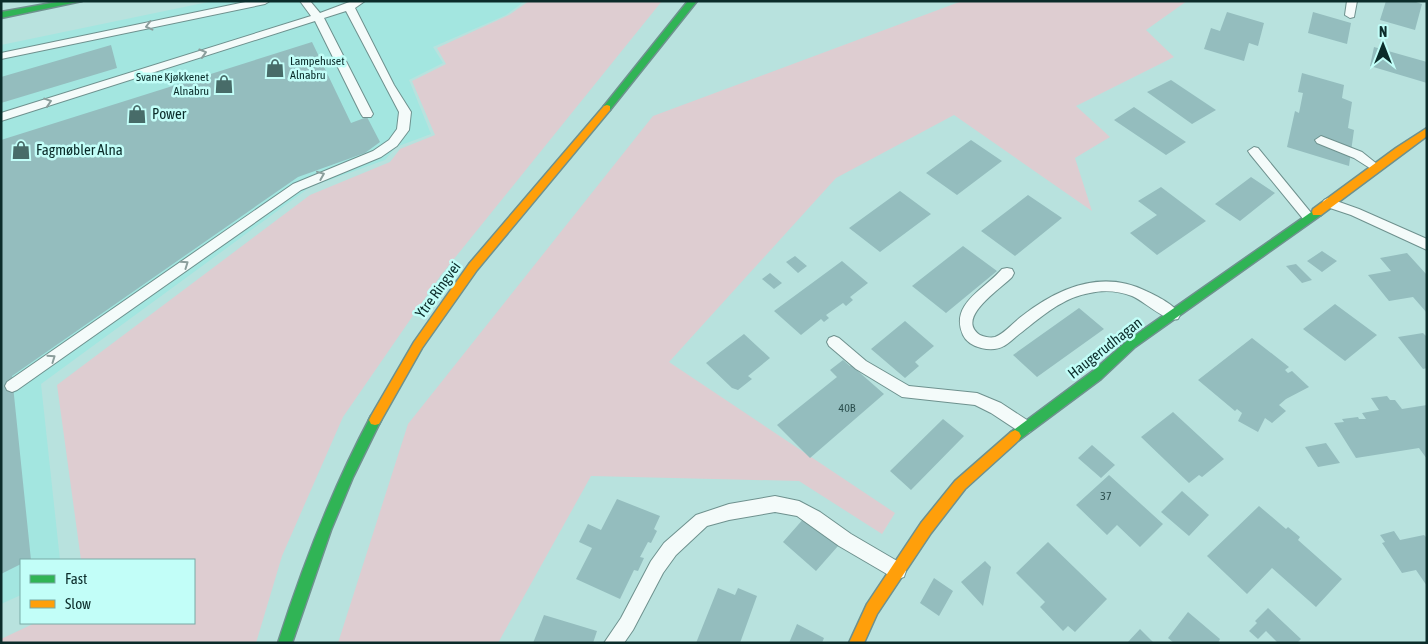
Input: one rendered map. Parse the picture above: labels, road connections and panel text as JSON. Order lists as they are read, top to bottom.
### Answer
{
  "streets": {
    "main road": ["Ytre Ringvei", "Haugerudhagan"]
  },
  "places": {
    "shop": [
      "Lampehuset Alnabru",
      "Svane Kjøkkenet Alnabru",
      "Power",
      "Fagmøbler Alna"
    ]
  },
  "house_numbers": ["40B", "37"],
  "legend": ["Fast", "Slow"],
  "north": "top"
}
